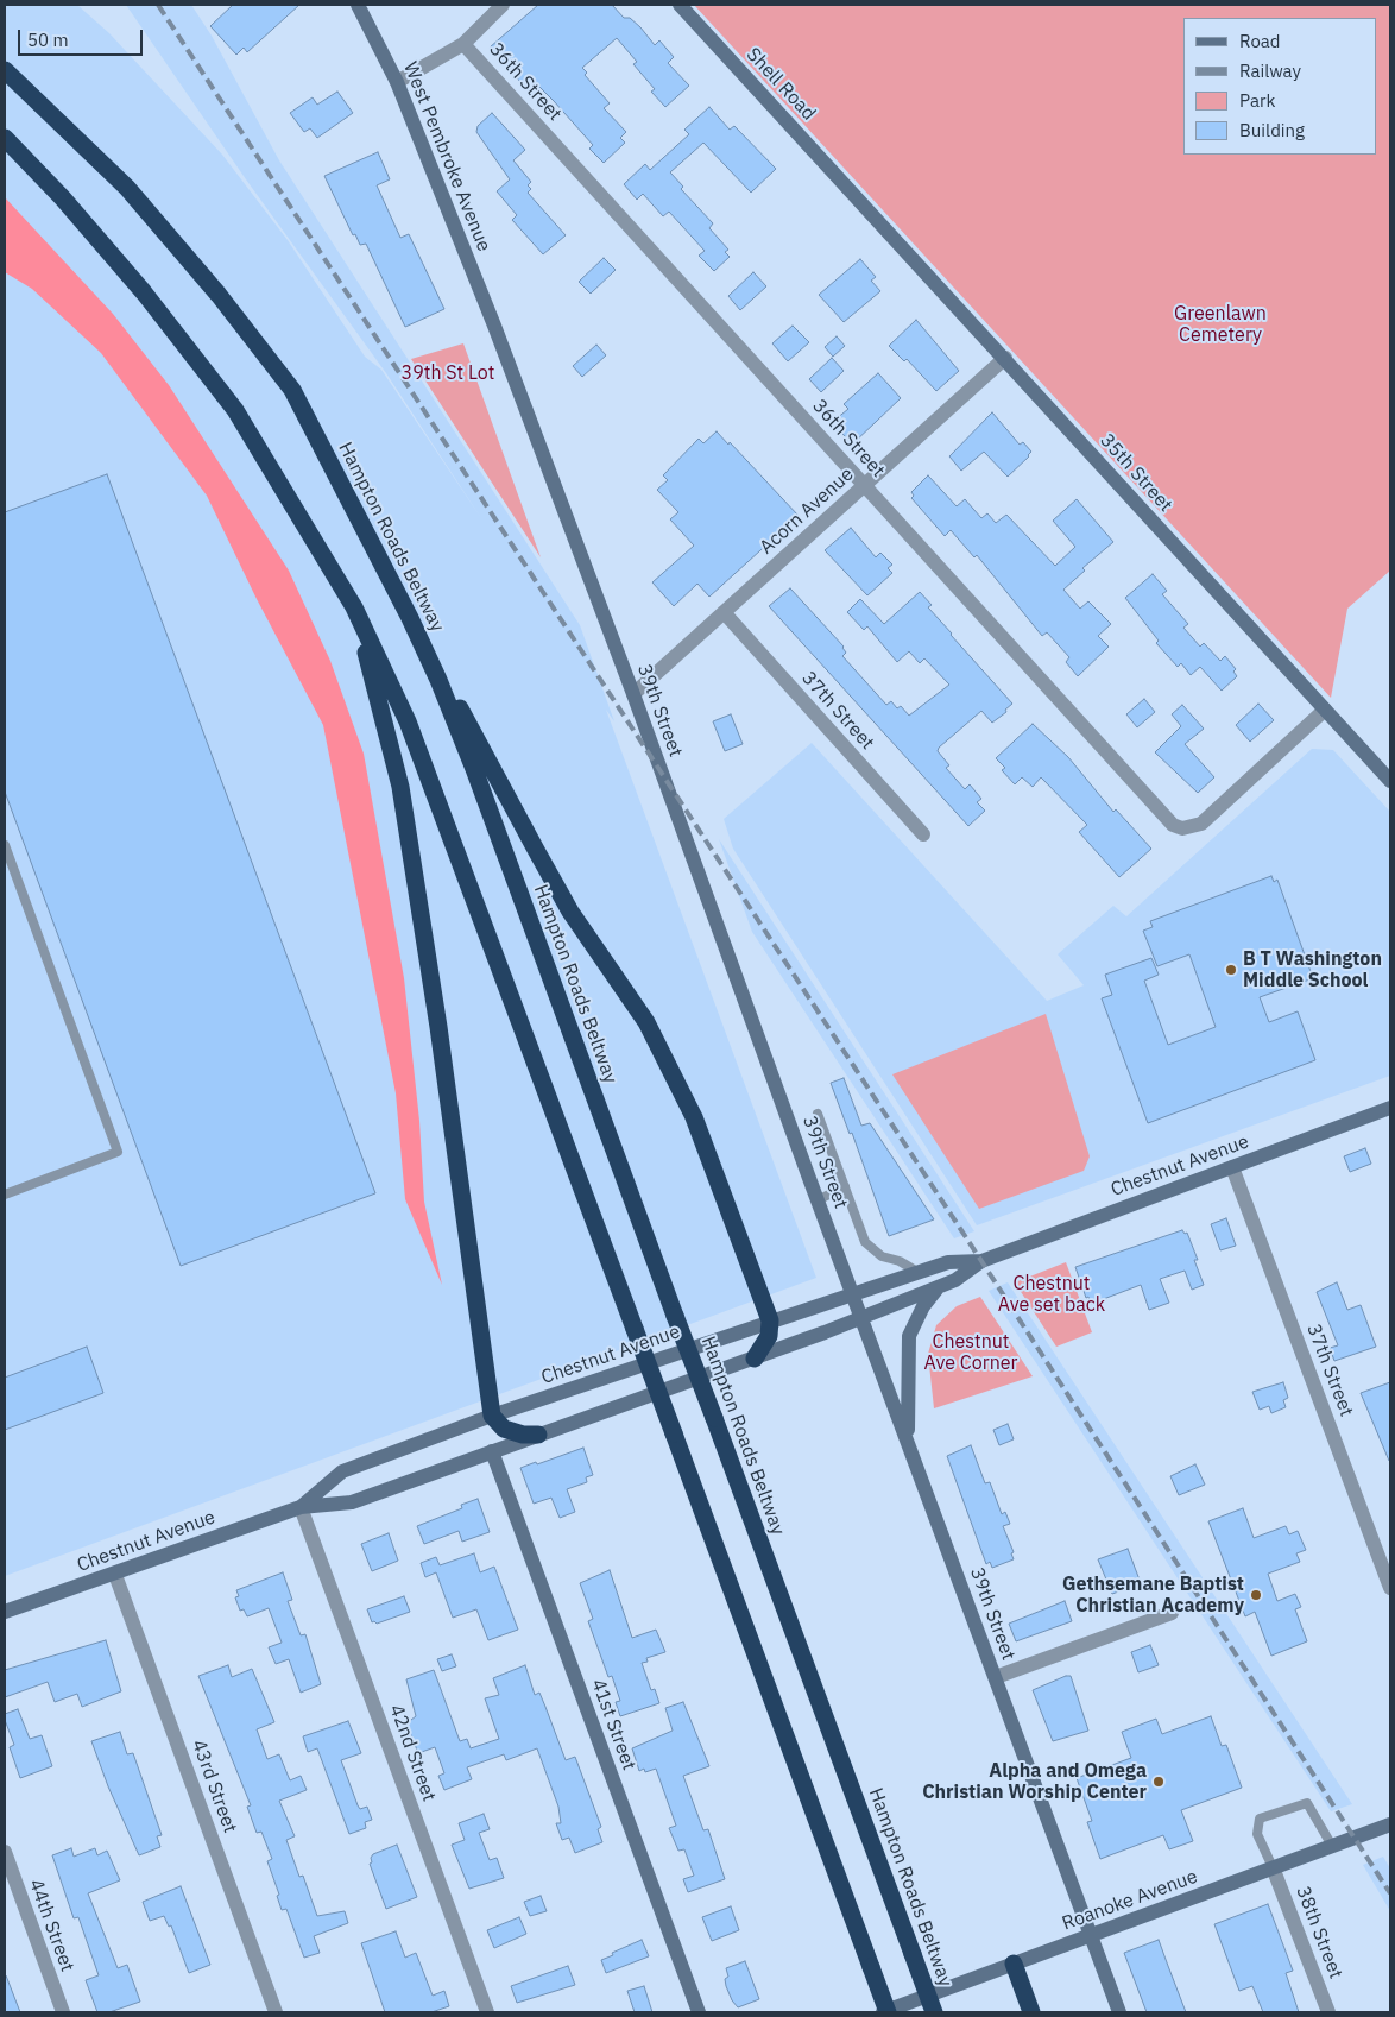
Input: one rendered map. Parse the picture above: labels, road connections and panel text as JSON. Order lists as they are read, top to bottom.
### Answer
{
  "streets": {
    "highway": ["Hampton Roads Beltway"],
    "main road": [
      "Shell Road",
      "West Pembroke Avenue",
      "35th Street",
      "39th Street",
      "Chestnut Avenue",
      "41st Street",
      "Roanoke Avenue"
    ],
    "street": [
      "36th Street",
      "Acorn Avenue",
      "37th Street",
      "42nd Street",
      "43rd Street",
      "44th Street",
      "38th Street"
    ]
  },
  "crossings": [
    ["36th Street", "35th Street"],
    ["36th Street", "Acorn Avenue"],
    ["Shell Road", "35th Street"],
    ["West Pembroke Avenue", "39th Street"],
    ["35th Street", "Acorn Avenue"],
    ["Acorn Avenue", "39th Street"],
    ["Acorn Avenue", "37th Street"],
    ["39th Street", "Chestnut Avenue"],
    ["39th Street", "Roanoke Avenue"],
    ["37th Street", "Chestnut Avenue"],
    ["Chestnut Avenue", "41st Street"],
    ["Chestnut Avenue", "42nd Street"],
    ["Chestnut Avenue", "43rd Street"],
    ["Roanoke Avenue", "38th Street"]
  ],
  "parks": [
    "Greenlawn Cemetery",
    "39th St Lot",
    "Chestnut Ave set back",
    "Chestnut Ave Corner"
  ],
  "places": ["B T Washington Middle School", "Gethsemane Baptist Christian Academy", "Alpha and Omega Christian Worship Center"],
  "legend": [
    "Road",
    "Railway",
    "Park",
    "Building"
  ],
  "scale_bar": "50 m"
}
